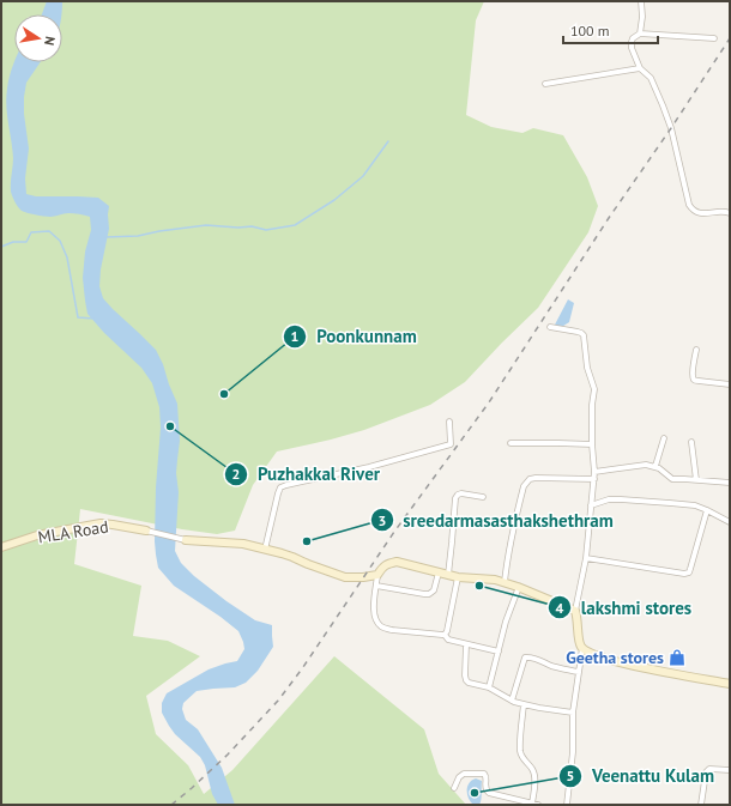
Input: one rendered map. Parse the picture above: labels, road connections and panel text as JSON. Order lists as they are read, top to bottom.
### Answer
{
  "streets": {
    "street": ["MLA Road"]
  },
  "places": {
    "other": [
      "Poonkunnam",
      "Puzhakkal River",
      "sreedarmasasthakshethram",
      "lakshmi stores",
      "Veenattu Kulam"
    ],
    "shop": ["Geetha stores"]
  },
  "scale_bar": "100 m",
  "north": "right"
}
